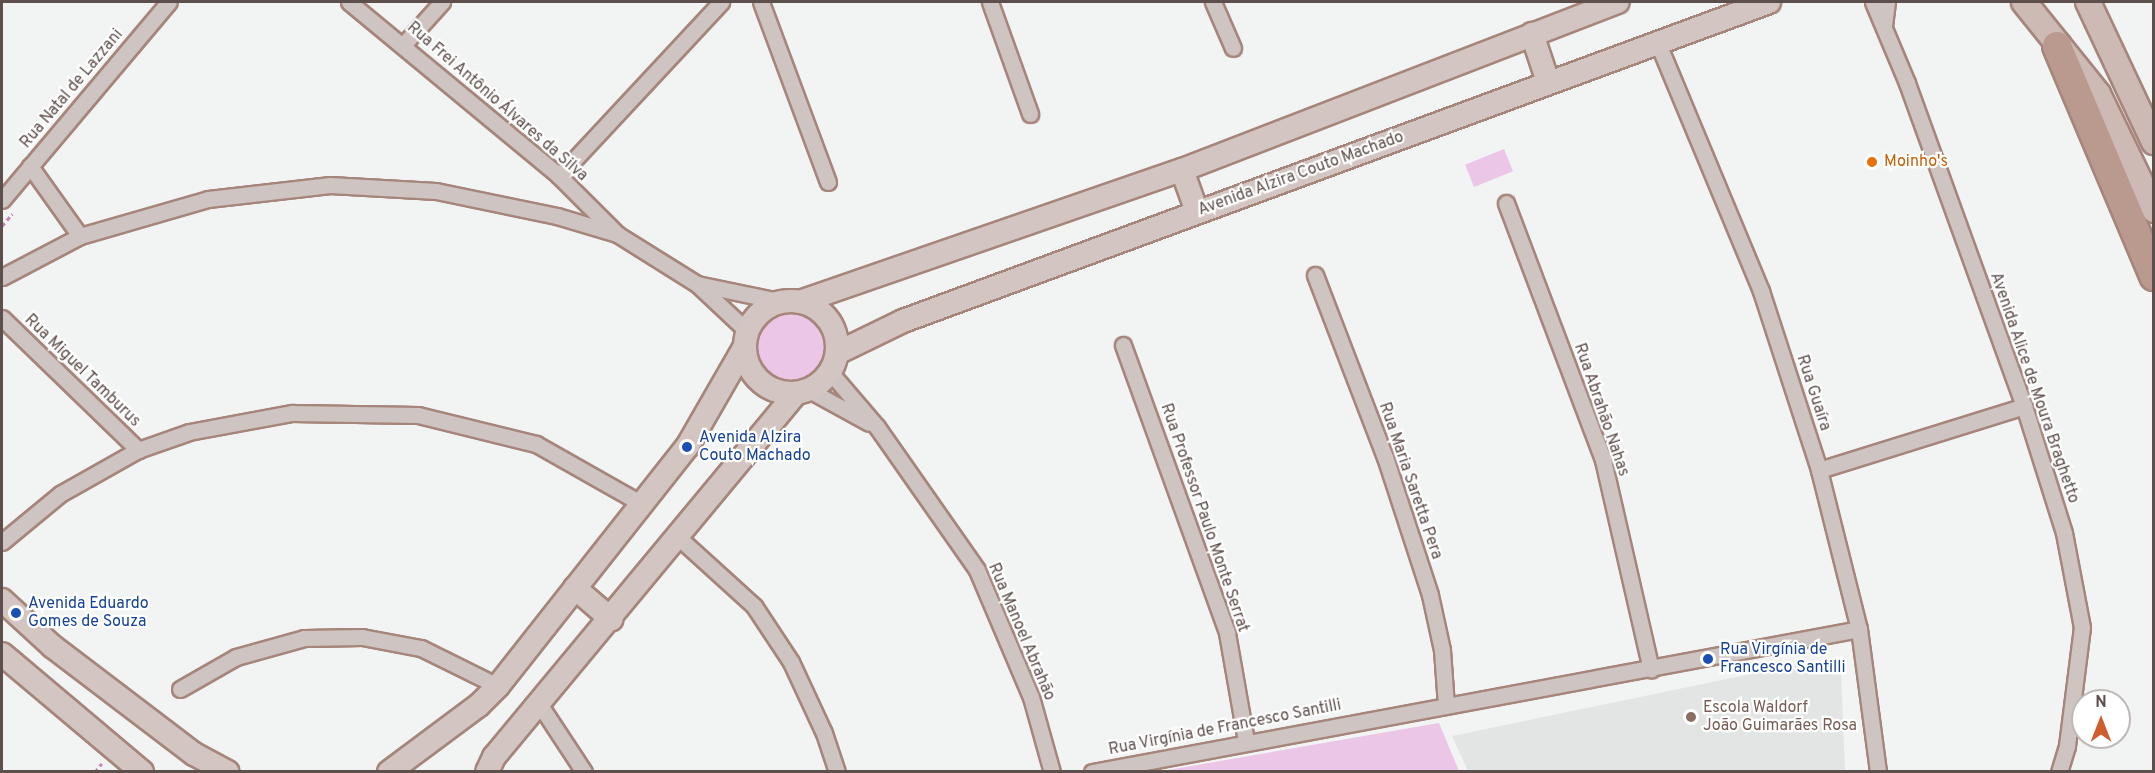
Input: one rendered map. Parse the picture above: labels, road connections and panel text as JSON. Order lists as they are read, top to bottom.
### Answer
{
  "streets": {
    "street": [
      "Rua Natal de Lazzani",
      "Rua Frei Antônio Álvares da Silva",
      "Avenida Alzira Couto Machado",
      "Rua Miguel Tamburus",
      "Avenida Alice de Moura Braghetto",
      "Rua Guaíra",
      "Rua Abrahão Nahas",
      "Rua Maria Saretta Pera",
      "Rua Professor Paulo Monte Serrat",
      "Rua Manoel Abrahão",
      "Rua Virgínia de Francesco Santilli"
    ]
  },
  "crossings": [
    ["Avenida Alzira Couto Machado", "Rua Guaíra"],
    ["Avenida Alzira Couto Machado", "Rua Manoel Abrahão"],
    ["Rua Guaíra", "Rua Virgínia de Francesco Santilli"],
    ["Rua Abrahão Nahas", "Rua Virgínia de Francesco Santilli"],
    ["Rua Maria Saretta Pera", "Rua Virgínia de Francesco Santilli"],
    ["Rua Professor Paulo Monte Serrat", "Rua Virgínia de Francesco Santilli"]
  ],
  "places": [
    "Moinho's",
    "Avenida Alzira Couto Machado",
    "Avenida Eduardo Gomes de Souza",
    "Rua Virgínia de Francesco Santilli",
    "Escola Waldorf João Guimarães Rosa"
  ],
  "north": "top"
}
